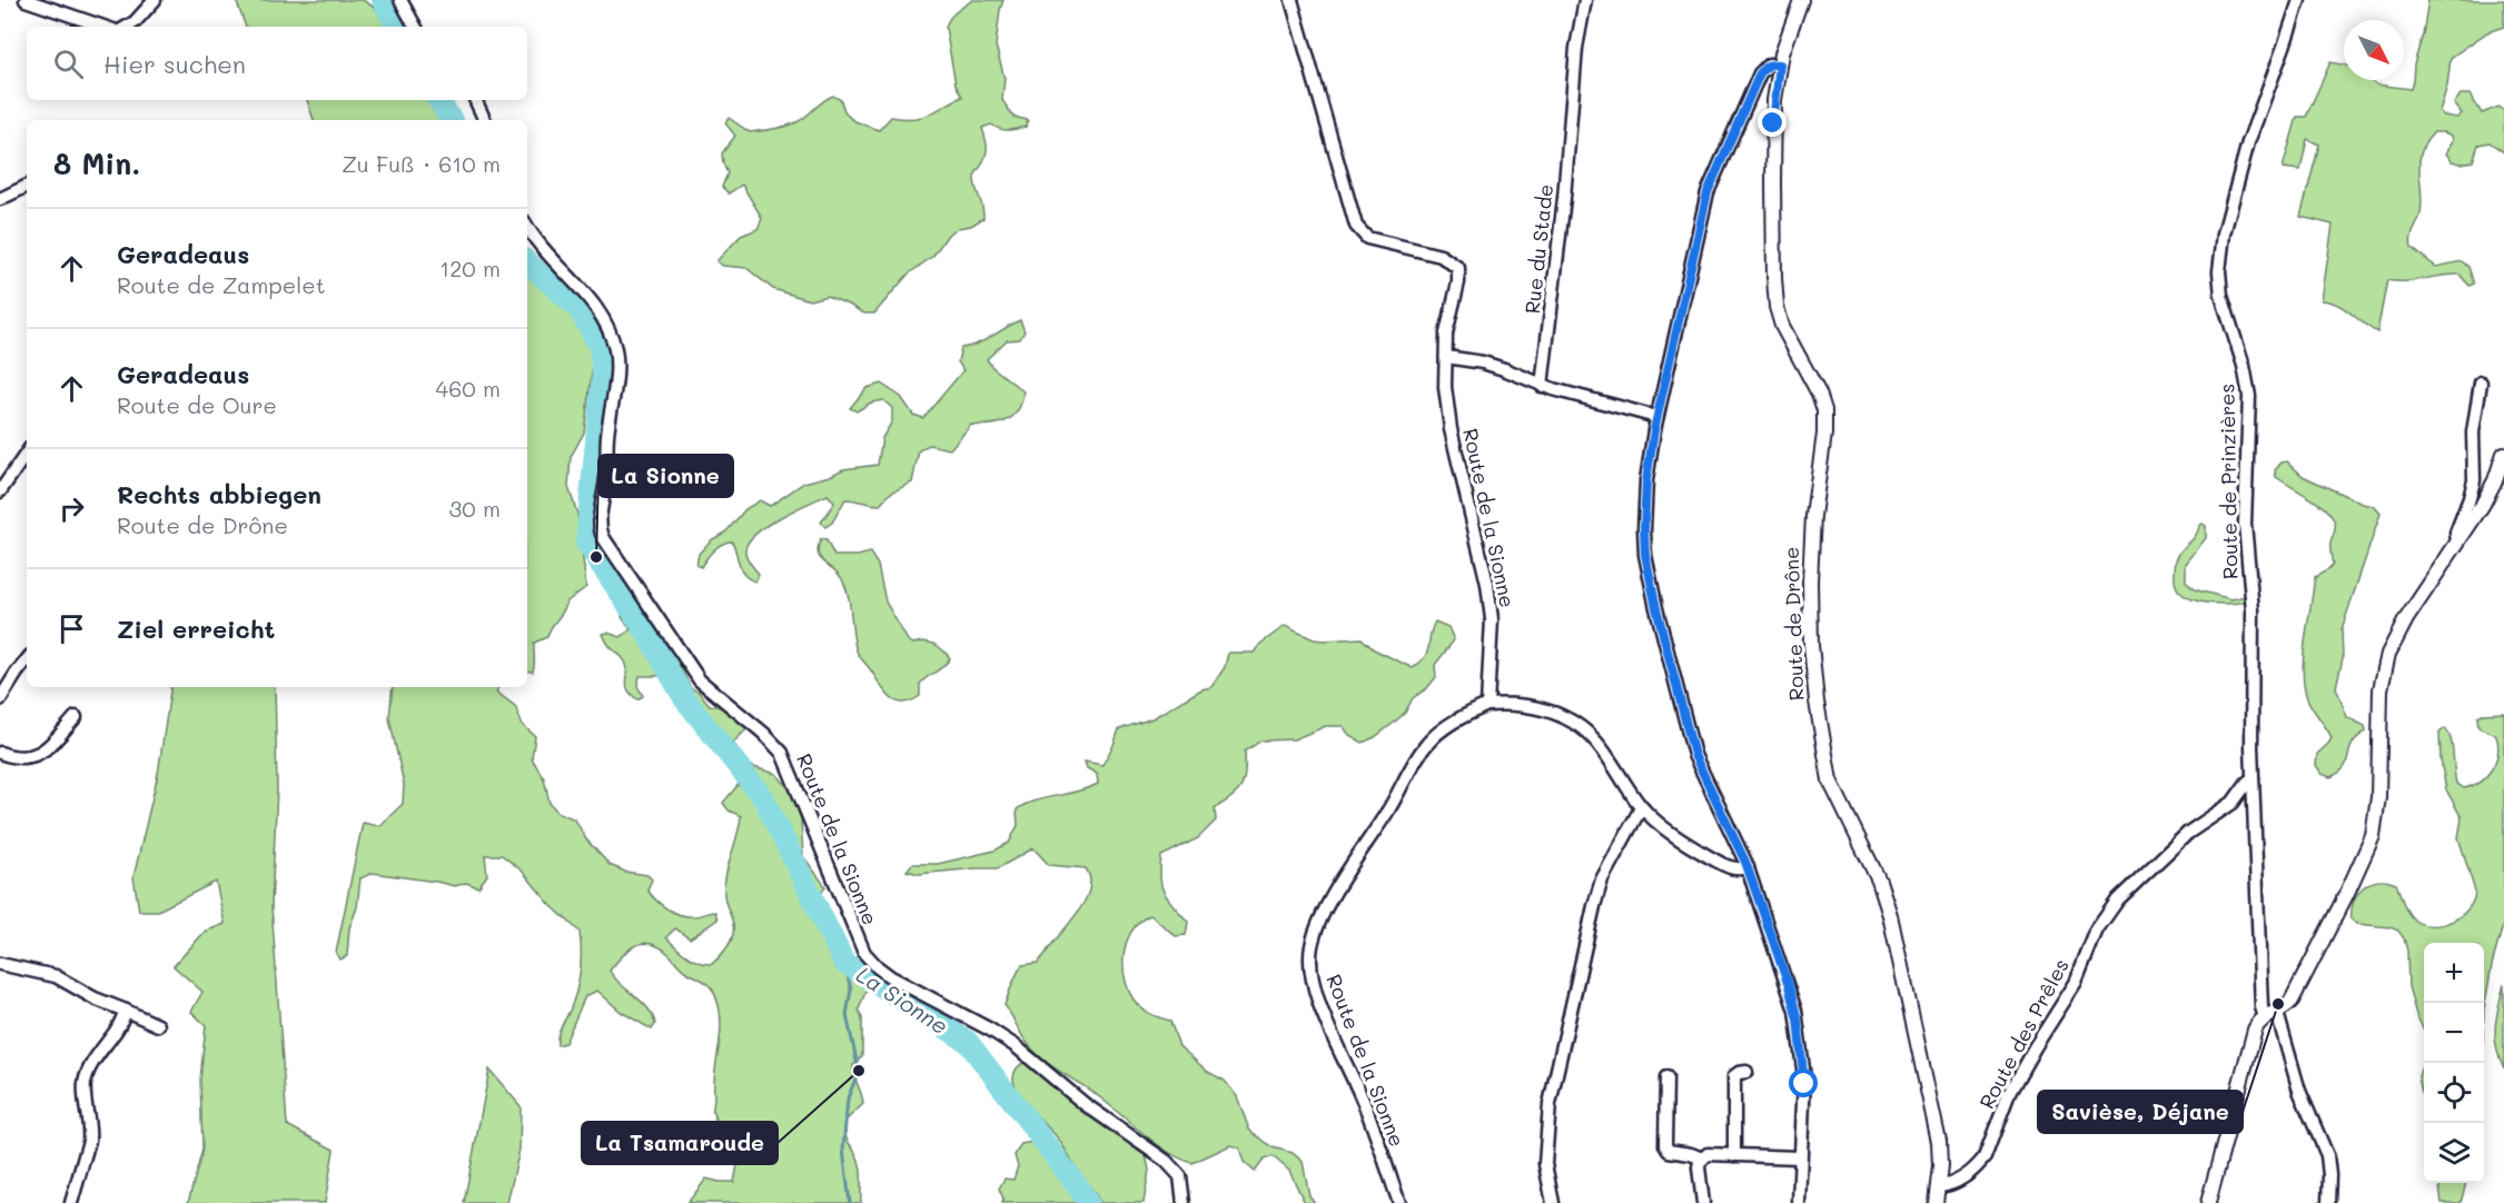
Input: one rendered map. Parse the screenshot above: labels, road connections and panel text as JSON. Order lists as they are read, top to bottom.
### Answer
{
  "streets": {
    "street": [
      "Rue du Stade",
      "Route de Prinzières",
      "Route de la Sionne",
      "Route de Drône",
      "Route des Prêles"
    ]
  },
  "crossings": [
    ["Route de Prinzières", "Route des Prêles"],
    ["Route de Drône", "Route des Prêles"]
  ],
  "water": ["La Sionne"],
  "places": ["La Sionne", "Savièse, Déjane", "La Tsamaroude"],
  "north": "bottom right",
  "page": {
    "search": "Hier suchen",
    "heading": ["8 Min.", "Zu Fuß · 610 m"],
    "list": [
      ["Geradeaus", "Route de Zampelet", "120 m"],
      ["Geradeaus", "Route de Oure", "460 m"],
      ["Rechts abbiegen", "Route de Drône", "30 m"],
      "Ziel erreicht"
    ],
    "map_buttons": ["+", "−"]
  }
}
